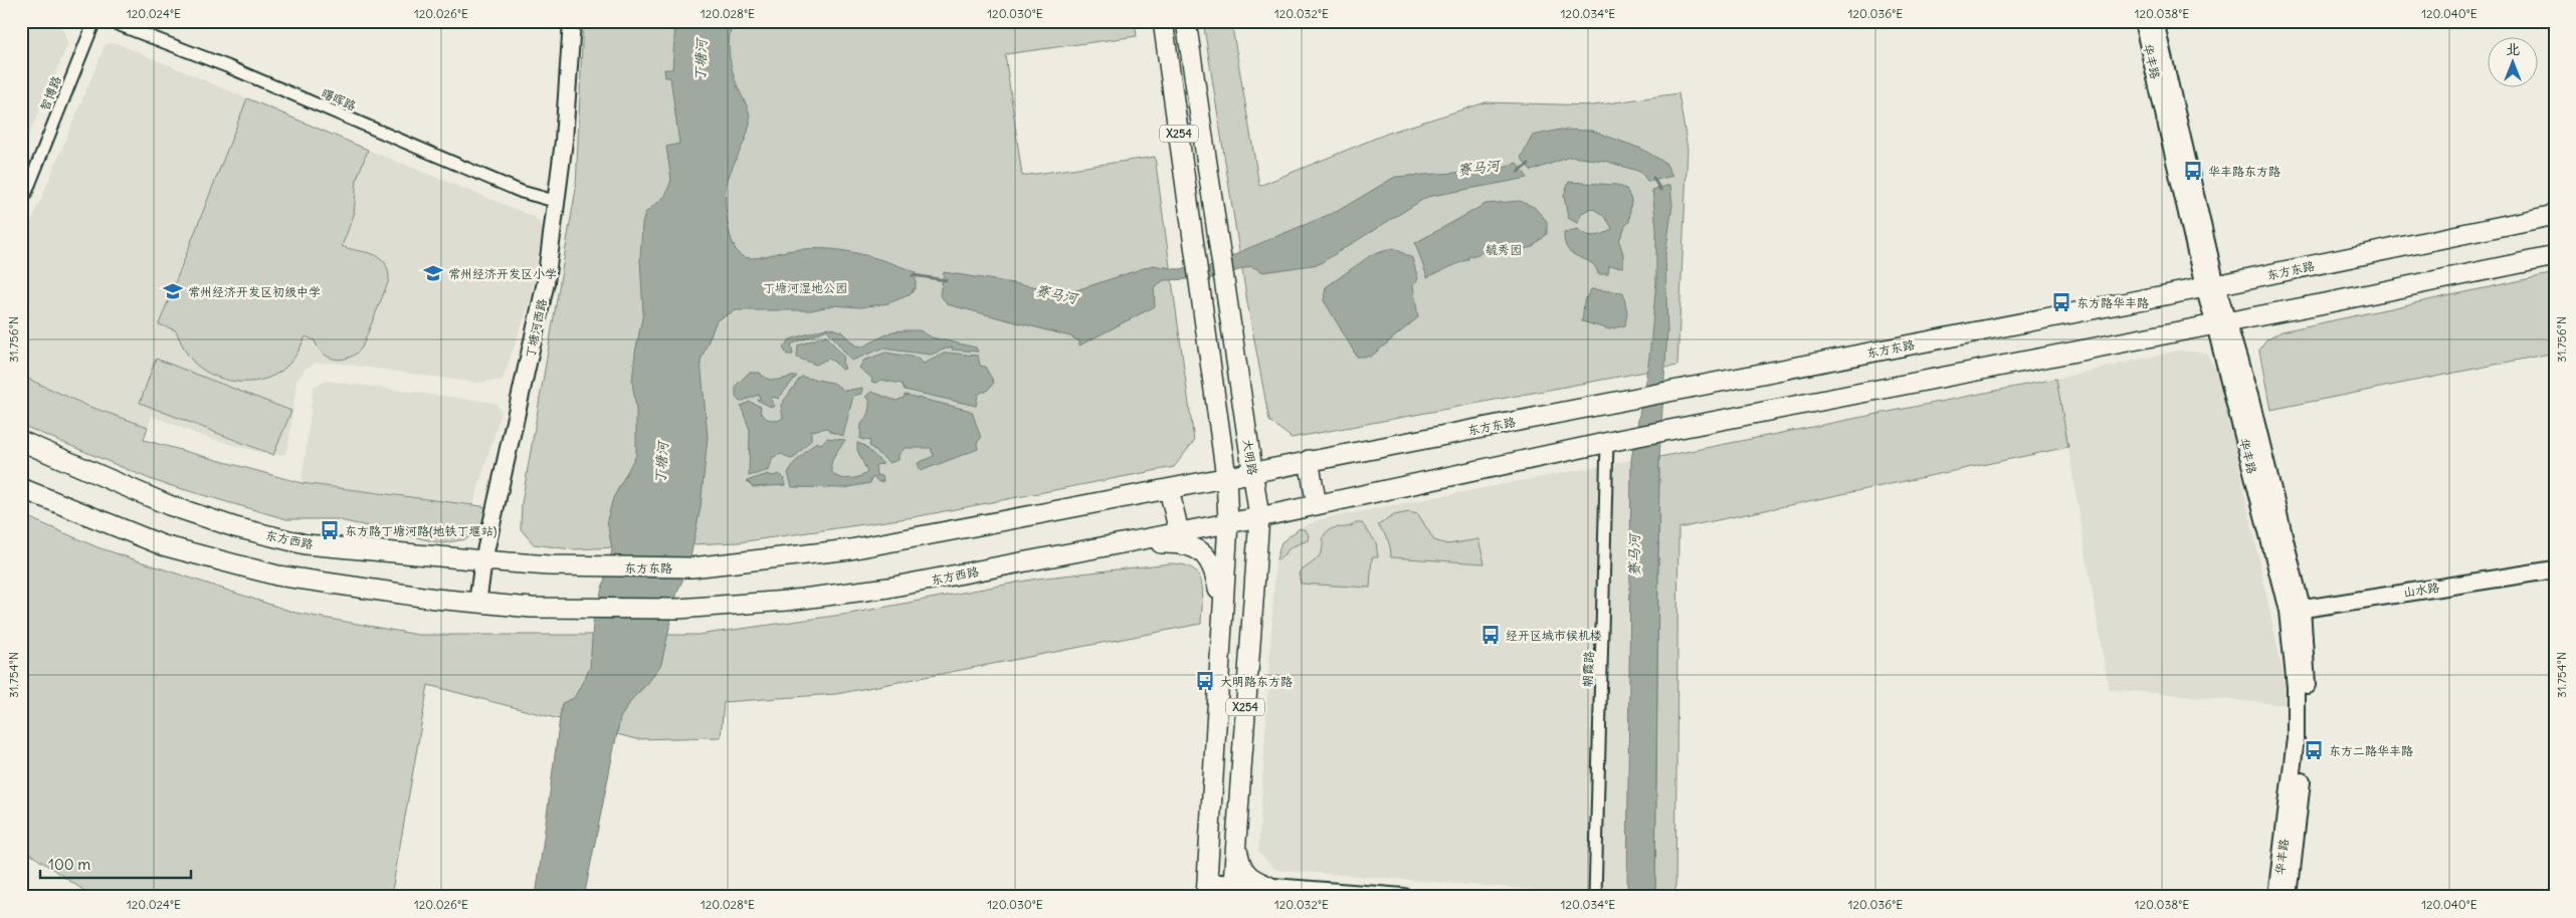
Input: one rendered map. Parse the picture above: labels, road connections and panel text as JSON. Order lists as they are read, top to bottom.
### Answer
{
  "streets": {
    "main road": [
      "X254",
      "东方东路",
      "大明路",
      "东方西路"
    ],
    "street": [
      "华丰路",
      "智博路",
      "曙晖路",
      "丁塘河西路",
      "山水路",
      "朝霞路"
    ]
  },
  "crossings": [
    ["华丰路", "东方东路"],
    ["华丰路", "山水路"],
    ["曙晖路", "丁塘河西路"],
    ["X254", "东方东路"],
    ["X254", "东方西路"],
    ["东方东路", "大明路"],
    ["东方东路", "东方西路"],
    ["丁塘河西路", "东方西路"]
  ],
  "water": ["丁塘河", "赛马河"],
  "parks": ["毓秀园", "丁塘河湿地公园"],
  "places": {
    "bus stop": [
      "华丰路东方路",
      "东方路华丰路",
      "东方路丁塘河路(地铁丁堰站)",
      "经开区城市候机楼",
      "大明路东方路",
      "东方二路华丰路"
    ],
    "school or university": ["常州经济开发区小学", "常州经济开发区初级中学"]
  },
  "scale_bar": "100 m",
  "north": "top",
  "coordinates": [
    "120.024°E",
    "120.026°E",
    "120.028°E",
    "120.030°E",
    "120.032°E",
    "120.034°E",
    "120.036°E",
    "120.038°E",
    "120.040°E",
    "31.756°N",
    "31.754°N"
  ]
}
